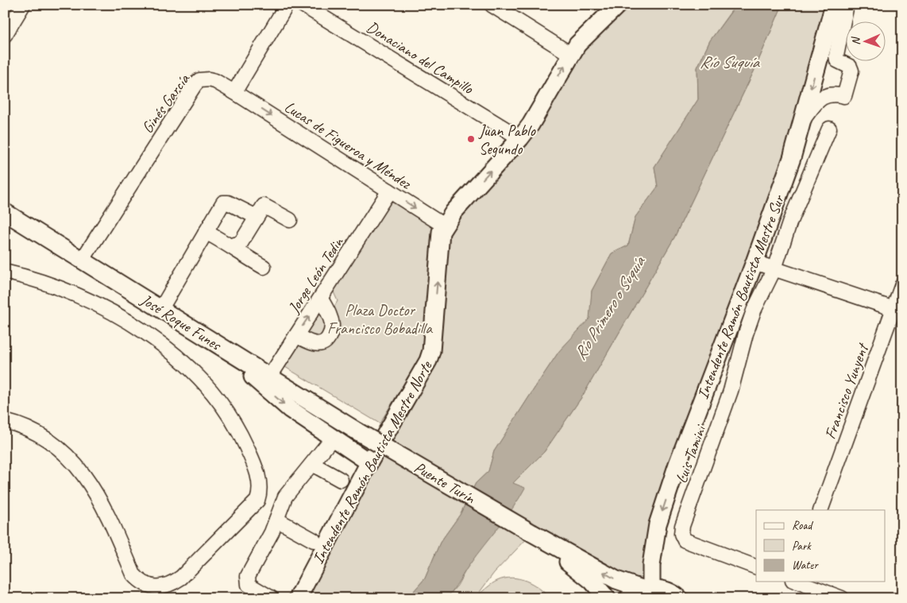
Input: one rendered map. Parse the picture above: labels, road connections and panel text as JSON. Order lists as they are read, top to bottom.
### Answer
{
  "streets": {
    "main road": [
      "Intendente Ramón Bautista Mestre Sur",
      "José Roque Funes",
      "Intendente Ramón Bautista Mestre Norte",
      "Puente Turín"
    ],
    "street": [
      "Donaciano del Campillo",
      "Ginés García",
      "Lucas de Figueroa y Méndez",
      "Jorge León Tedin",
      "Francisco Yunyent",
      "Luis Tamini"
    ]
  },
  "crossings": [
    ["Donaciano del Campillo", "Intendente Ramón Bautista Mestre Norte"],
    ["Ginés García", "Lucas de Figueroa y Méndez"],
    ["Ginés García", "José Roque Funes"],
    ["Lucas de Figueroa y Méndez", "Jorge León Tedin"],
    ["Lucas de Figueroa y Méndez", "Intendente Ramón Bautista Mestre Norte"],
    ["Jorge León Tedin", "José Roque Funes"],
    ["Intendente Ramón Bautista Mestre Sur", "Puente Turín"],
    ["José Roque Funes", "Puente Turín"]
  ],
  "one_way": ["Lucas de Figueroa y Méndez", "Intendente Ramón Bautista Mestre Sur", "Intendente Ramón Bautista Mestre Norte"],
  "water": ["Río Suquía", "Río Primero o Suquía"],
  "parks": ["Plaza Doctor Francisco Bobadilla"],
  "places": ["Juan Pablo Segundo"],
  "legend": ["Road", "Park", "Water"],
  "north": "left"
}
